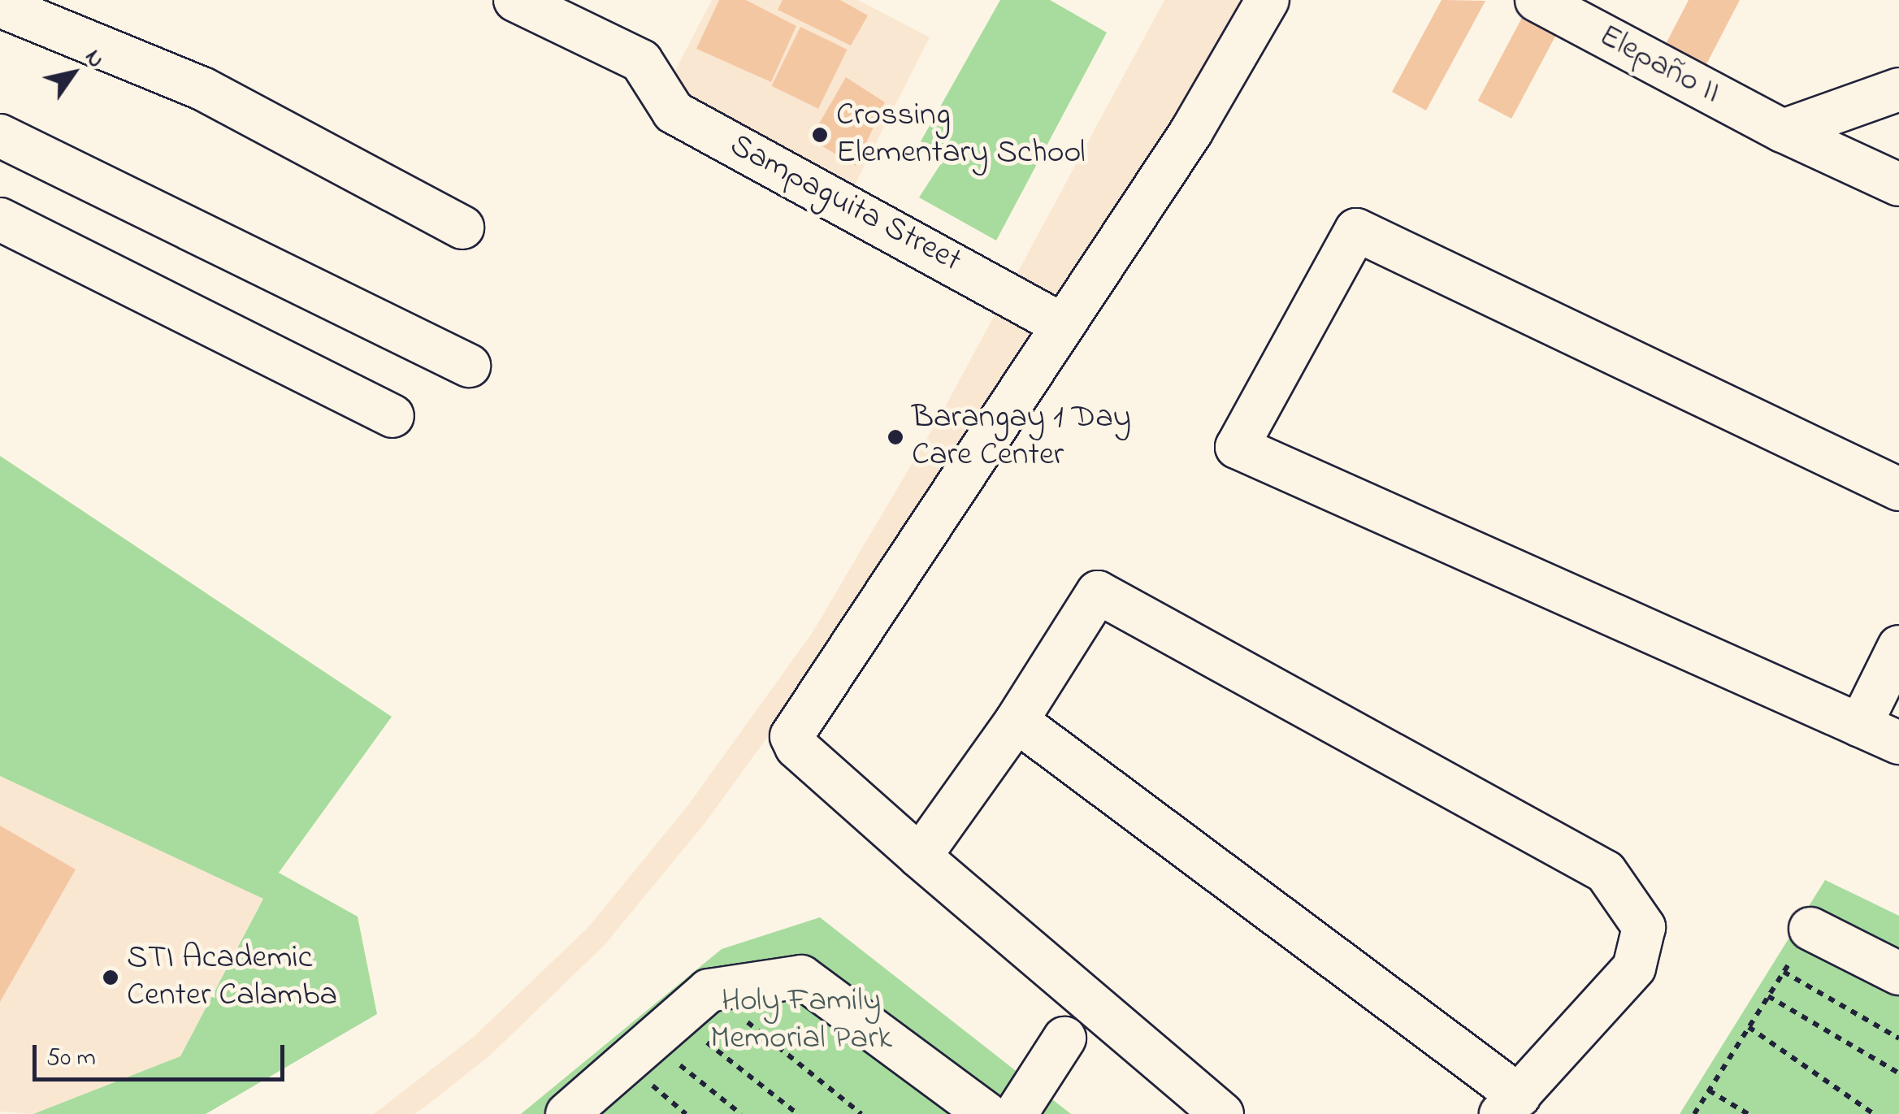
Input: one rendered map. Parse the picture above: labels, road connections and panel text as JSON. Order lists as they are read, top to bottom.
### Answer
{
  "streets": {
    "street": ["Elepaño II", "Sampaguita Street"]
  },
  "parks": ["Holy Family Memorial Park"],
  "places": ["Crossing Elementary School", "Barangay 1 Day Care Center", "STI Academic Center Calamba"],
  "scale_bar": "50 m",
  "north": "top right"
}
